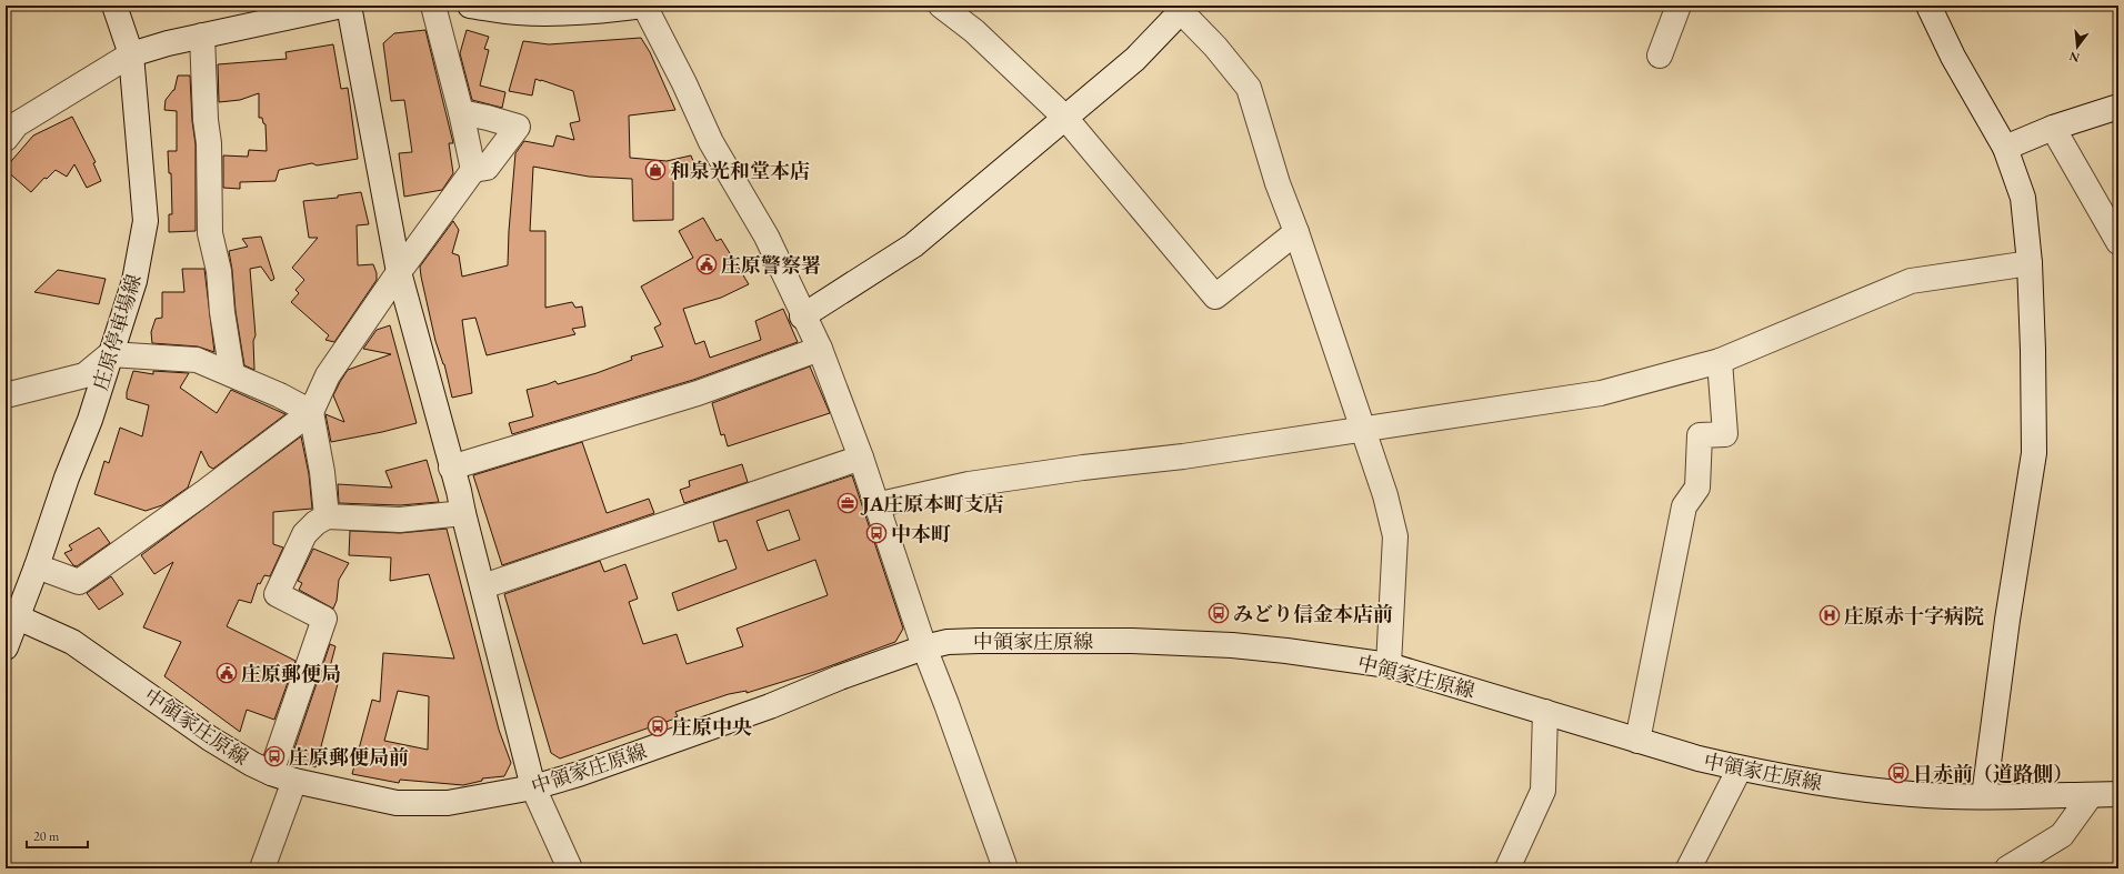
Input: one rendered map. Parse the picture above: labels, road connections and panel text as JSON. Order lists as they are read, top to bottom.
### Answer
{
  "streets": {
    "street": ["庄原停車場線", "中領家庄原線"]
  },
  "crossings": [
    ["庄原停車場線", "中領家庄原線"]
  ],
  "places": {
    "shop": ["和泉光和堂本店"],
    "public building": ["庄原警察署", "庄原郵便局"],
    "office": ["JA庄原本町支店"],
    "bus stop": [
      "中本町",
      "みどり信金本店前",
      "庄原中央",
      "庄原郵便局前",
      "日赤前（道路側）"
    ],
    "hospital": ["庄原赤十字病院"]
  },
  "scale_bar": "20 m",
  "north": "bottom"
}
